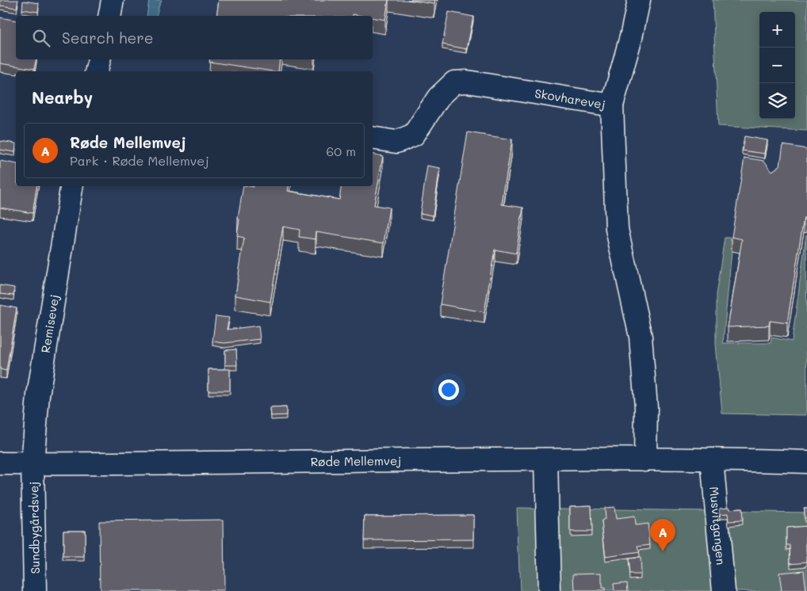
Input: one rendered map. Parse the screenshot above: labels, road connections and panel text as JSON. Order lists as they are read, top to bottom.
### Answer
{
  "streets": {
    "street": [
      "Skovharevej",
      "Remisevej",
      "Røde Mellemvej",
      "Musvitgangen",
      "Sundbygårdsvej"
    ]
  },
  "crossings": [
    ["Remisevej", "Røde Mellemvej"],
    ["Remisevej", "Sundbygårdsvej"],
    ["Røde Mellemvej", "Musvitgangen"],
    ["Røde Mellemvej", "Sundbygårdsvej"]
  ],
  "page": {
    "map_buttons": ["+", "−"],
    "search": "Search here",
    "heading": "Nearby",
    "list": [
      {
        "mark": "A",
        "name": "Røde Mellemvej",
        "note": "Park · Røde Mellemvej",
        "value": "60 m"
      }
    ],
    "pins": "A"
  }
}
